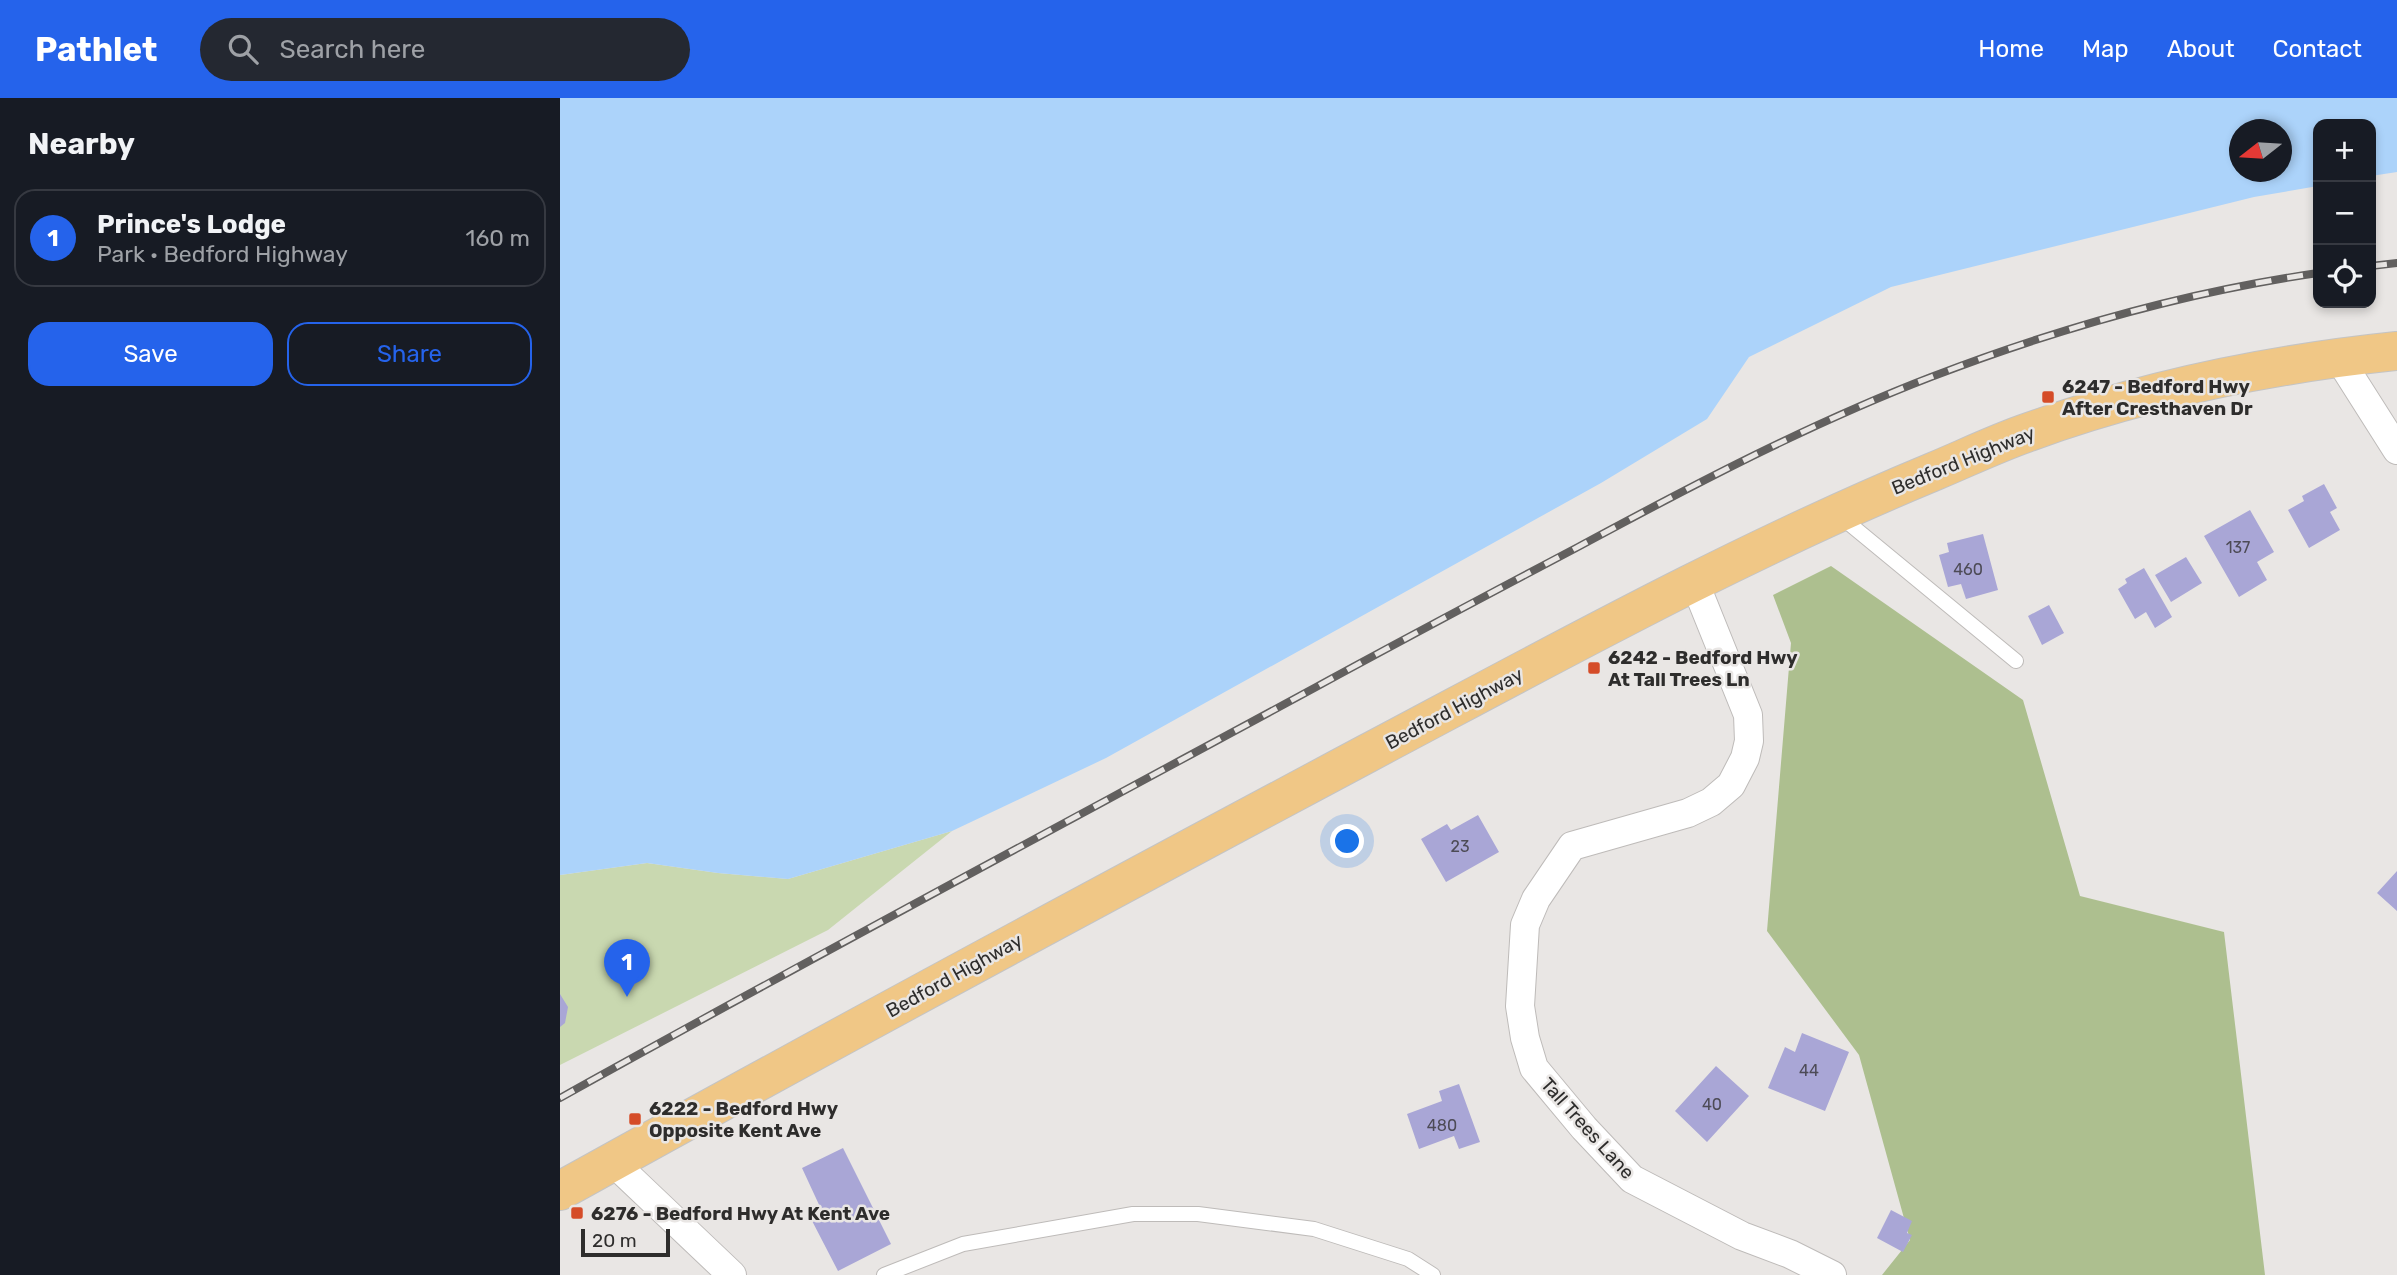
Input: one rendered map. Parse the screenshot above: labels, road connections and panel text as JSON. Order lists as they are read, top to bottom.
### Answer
{
  "streets": {
    "main road": ["Bedford Highway"],
    "street": ["Tall Trees Lane"]
  },
  "crossings": [
    ["Bedford Highway", "Tall Trees Lane"]
  ],
  "places": {
    "transit": [
      "6247 - Bedford Hwy After Cresthaven Dr",
      "6242 - Bedford Hwy At Tall Trees Ln",
      "6222 - Bedford Hwy Opposite Kent Ave",
      "6276 - Bedford Hwy At Kent Ave"
    ]
  },
  "house_numbers": [
    "137",
    "460",
    "23",
    "44",
    "40",
    "480"
  ],
  "scale_bar": "20 m",
  "north": "left",
  "page": {
    "header": "Pathlet",
    "search": "Search here",
    "nav": [
      "Home",
      "Map",
      "About",
      "Contact"
    ],
    "heading": "Nearby",
    "map_buttons": ["+", "−"],
    "list": [
      {
        "mark": "1",
        "name": "Prince's Lodge",
        "note": "Park · Bedford Highway",
        "value": "160 m"
      }
    ],
    "buttons": ["Save", "Share"],
    "pins": "1",
    "scale": "20 m"
  }
}
